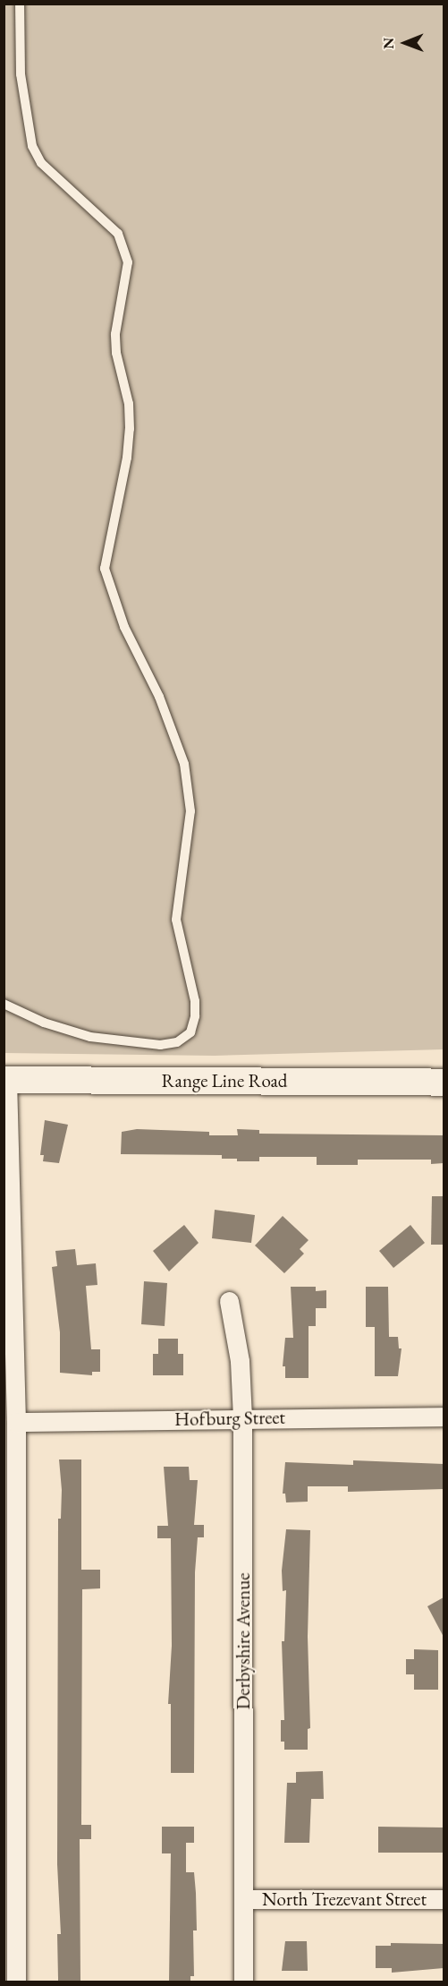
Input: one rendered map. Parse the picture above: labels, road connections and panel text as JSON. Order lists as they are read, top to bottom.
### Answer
{
  "streets": {
    "street": [
      "Range Line Road",
      "Hofburg Street",
      "Derbyshire Avenue",
      "North Trezevant Street"
    ]
  },
  "crossings": [
    ["Hofburg Street", "Derbyshire Avenue"],
    ["Derbyshire Avenue", "North Trezevant Street"]
  ],
  "north": "left"
}
